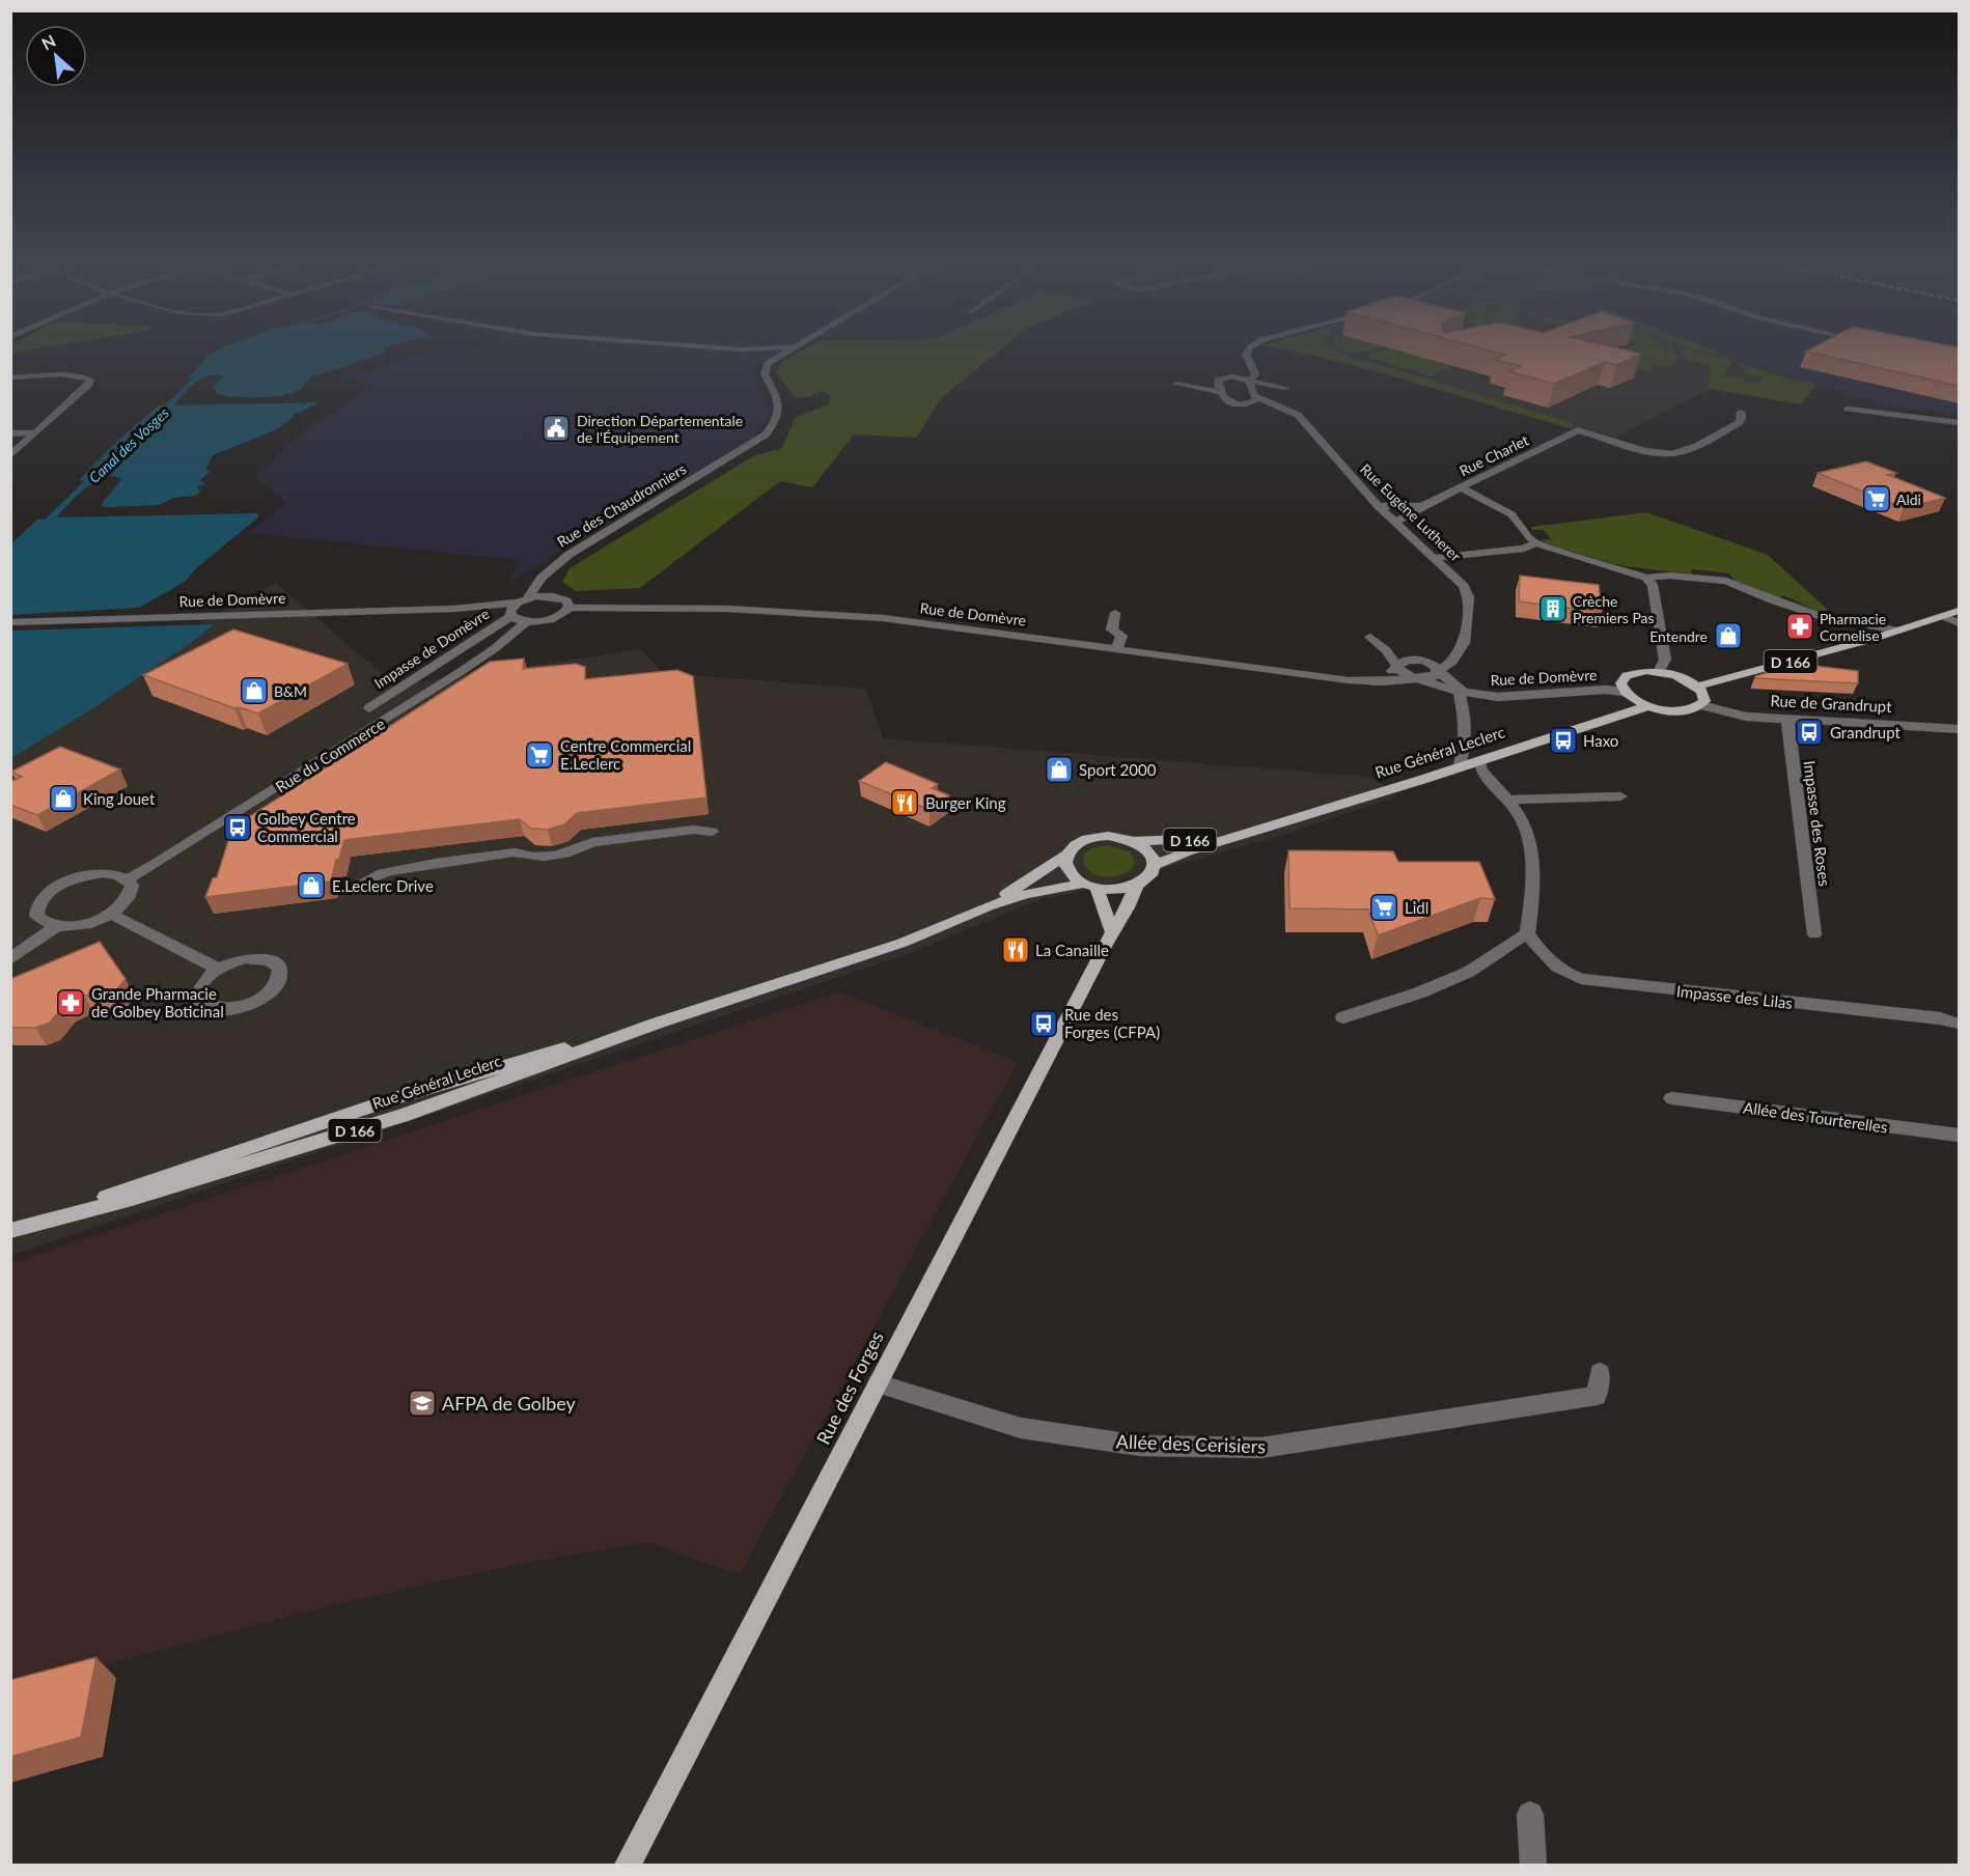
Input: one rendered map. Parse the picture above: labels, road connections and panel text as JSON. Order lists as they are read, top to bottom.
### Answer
{
  "streets": {
    "main road": ["D 166", "Rue Général Leclerc", "Rue des Forges"],
    "street": [
      "Rue Charlet",
      "Rue des Chaudronniers",
      "Rue Eugène Lutherer",
      "Rue de Domèvre",
      "Impasse de Domèvre",
      "Rue de Grandrupt",
      "Rue du Commerce",
      "Impasse des Roses",
      "Impasse des Lilas",
      "Allée des Tourterelles",
      "Allée des Cerisiers"
    ]
  },
  "crossings": [
    ["Rue Charlet", "Rue Eugène Lutherer"],
    ["Rue des Chaudronniers", "Rue de Domèvre"],
    ["Rue des Chaudronniers", "Impasse de Domèvre"],
    ["Rue de Domèvre", "Impasse de Domèvre"],
    ["Rue de Domèvre", "Rue du Commerce"],
    ["Rue de Grandrupt", "Impasse des Roses"],
    ["Rue Général Leclerc", "Rue des Forges"],
    ["Rue des Forges", "Allée des Cerisiers"]
  ],
  "water": ["Canal des Vosges"],
  "places": {
    "public building": ["Direction Départementale de l'Équipement"],
    "supermarket": ["Aldi", "Centre Commercial E.Leclerc", "Lidl"],
    "building": ["Crèche Premiers Pas"],
    "pharmacy": ["Pharmacie Cornelise", "Grande Pharmacie de Golbey Boticinal"],
    "shop": [
      "Entendre",
      "B&M",
      "Sport 2000",
      "King Jouet",
      "E.Leclerc Drive"
    ],
    "bus stop": [
      "Grandrupt",
      "Haxo",
      "Golbey Centre Commercial",
      "Rue des Forges (CFPA)"
    ],
    "restaurant": ["Burger King", "La Canaille"],
    "school or university": ["AFPA de Golbey"]
  },
  "north": "top left"
}
